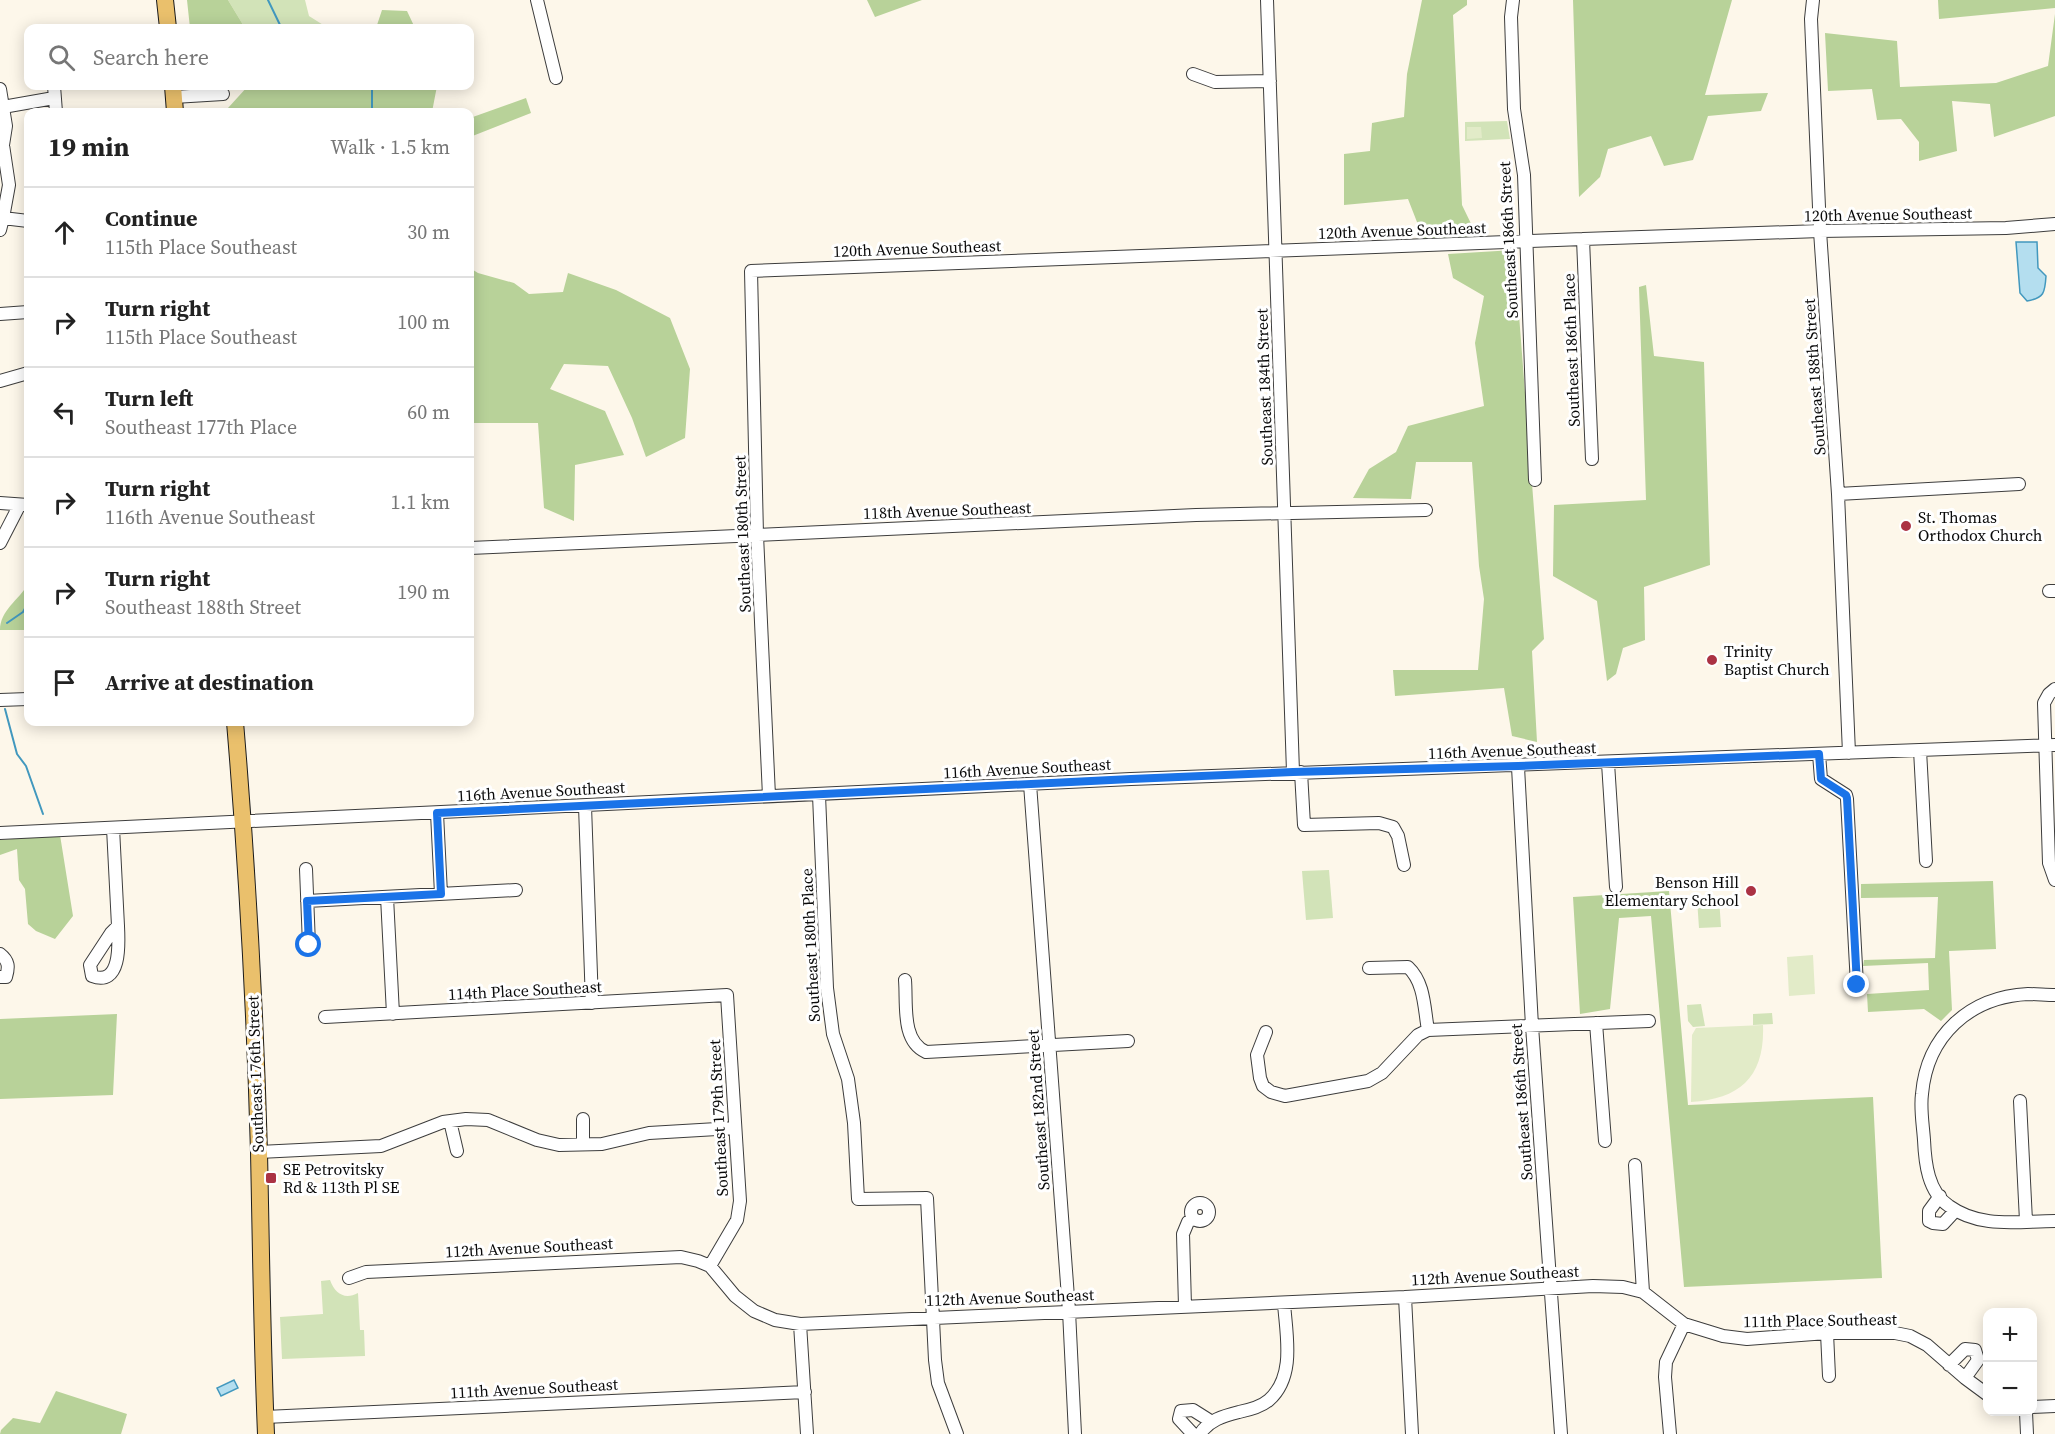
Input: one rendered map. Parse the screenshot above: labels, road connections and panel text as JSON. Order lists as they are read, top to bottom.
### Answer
{
  "streets": {
    "main road": ["Southeast 176th Street"],
    "street": [
      "120th Avenue Southeast",
      "Southeast 186th Street",
      "Southeast 186th Place",
      "Southeast 188th Street",
      "Southeast 184th Street",
      "118th Avenue Southeast",
      "Southeast 180th Street",
      "116th Avenue Southeast",
      "Southeast 180th Place",
      "114th Place Southeast",
      "Southeast 182nd Street",
      "Southeast 179th Street",
      "112th Avenue Southeast",
      "111th Place Southeast",
      "111th Avenue Southeast"
    ]
  },
  "crossings": [
    ["120th Avenue Southeast", "Southeast 186th Street"],
    ["120th Avenue Southeast", "Southeast 186th Place"],
    ["120th Avenue Southeast", "Southeast 188th Street"],
    ["120th Avenue Southeast", "Southeast 184th Street"],
    ["120th Avenue Southeast", "Southeast 180th Street"],
    ["Southeast 186th Street", "116th Avenue Southeast"],
    ["Southeast 186th Street", "112th Avenue Southeast"],
    ["Southeast 188th Street", "116th Avenue Southeast"],
    ["Southeast 184th Street", "118th Avenue Southeast"],
    ["Southeast 184th Street", "116th Avenue Southeast"],
    ["118th Avenue Southeast", "Southeast 180th Street"],
    ["Southeast 180th Street", "116th Avenue Southeast"],
    ["116th Avenue Southeast", "Southeast 180th Place"],
    ["116th Avenue Southeast", "Southeast 176th Street"],
    ["116th Avenue Southeast", "Southeast 182nd Street"],
    ["Southeast 180th Place", "112th Avenue Southeast"],
    ["114th Place Southeast", "Southeast 179th Street"],
    ["Southeast 176th Street", "111th Avenue Southeast"],
    ["Southeast 182nd Street", "112th Avenue Southeast"],
    ["Southeast 179th Street", "112th Avenue Southeast"],
    ["112th Avenue Southeast", "111th Place Southeast"]
  ],
  "places": {
    "other": ["St. Thomas Orthodox Church", "Trinity Baptist Church", "Benson Hill Elementary School"],
    "transit": ["SE Petrovitsky Rd & 113th Pl SE"]
  },
  "page": {
    "search": "Search here",
    "heading": ["19 min", "Walk · 1.5 km"],
    "list": [
      ["Continue", "115th Place Southeast", "30 m"],
      ["Turn right", "115th Place Southeast", "100 m"],
      ["Turn left", "Southeast 177th Place", "60 m"],
      ["Turn right", "116th Avenue Southeast", "1.1 km"],
      ["Turn right", "Southeast 188th Street", "190 m"],
      "Arrive at destination"
    ],
    "map_buttons": ["+", "−"]
  }
}
